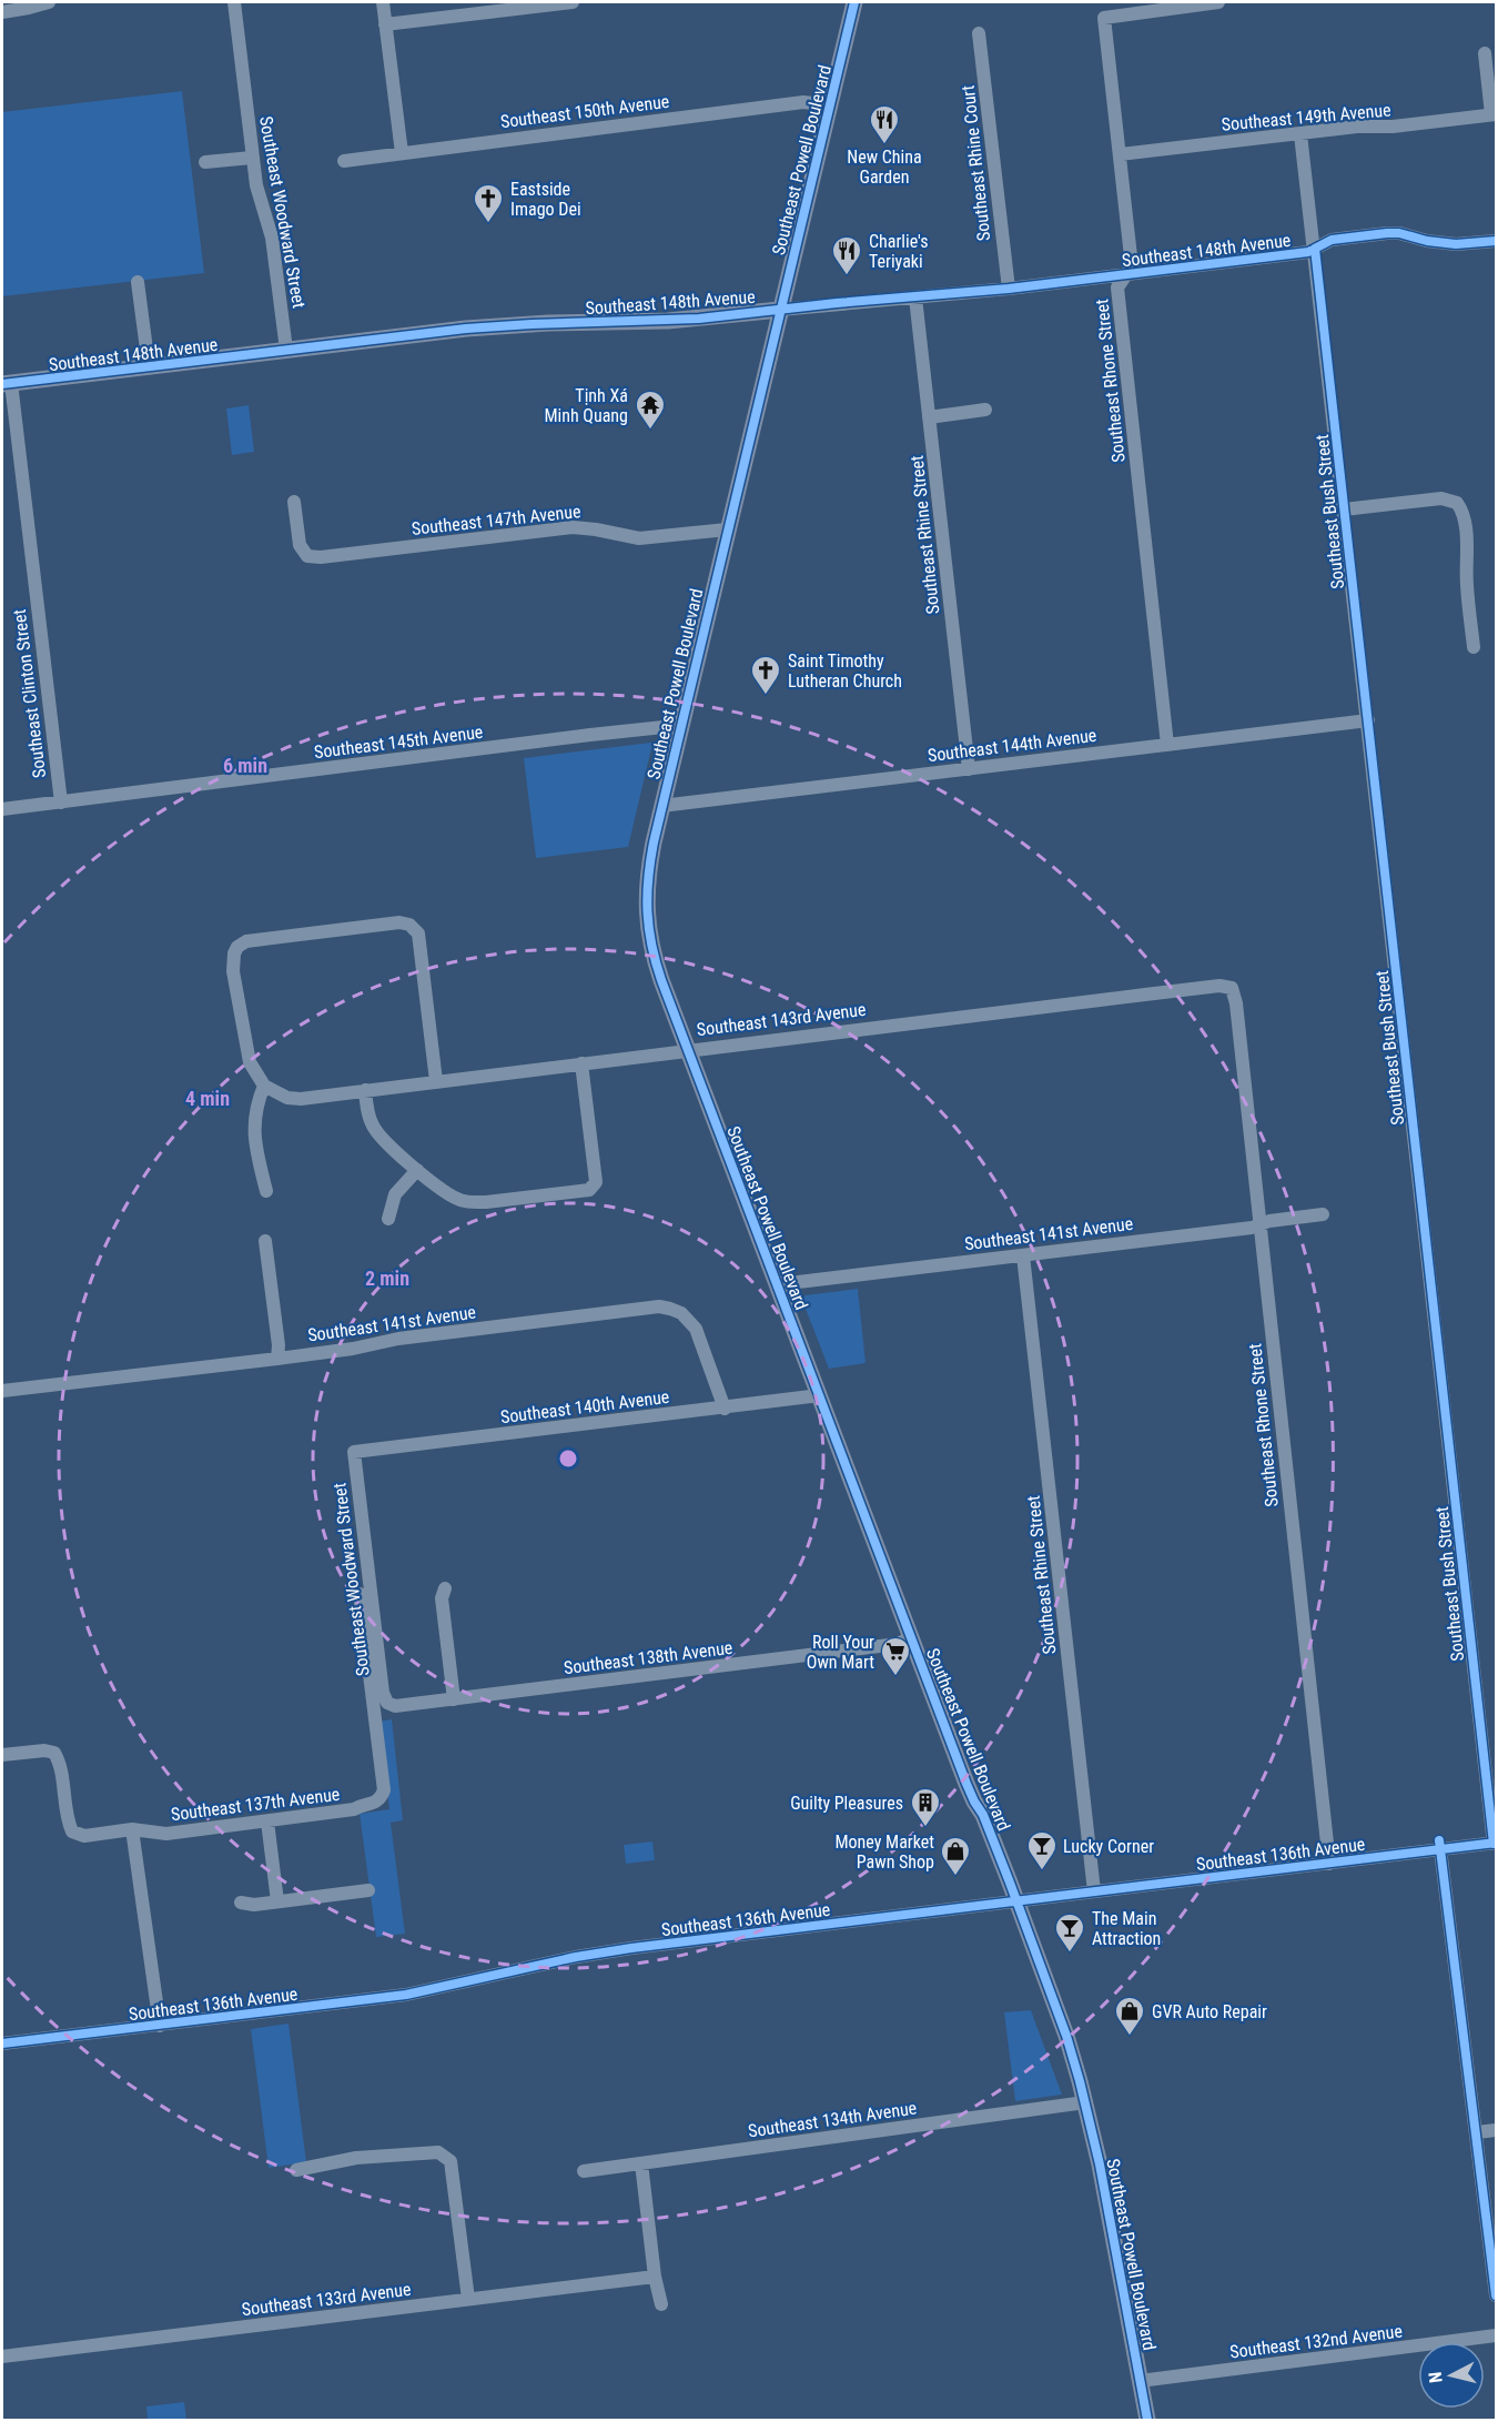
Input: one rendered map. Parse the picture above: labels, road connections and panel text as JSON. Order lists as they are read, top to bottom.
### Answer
{
  "streets": {
    "main road": ["Southeast Powell Boulevard", "Southeast 148th Avenue"],
    "street": [
      "Southeast 150th Avenue",
      "Southeast 149th Avenue",
      "Southeast Rhine Court",
      "Southeast Woodward Street",
      "Southeast Rhone Street",
      "Southeast Bush Street",
      "Southeast 147th Avenue",
      "Southeast Rhine Street",
      "Southeast Clinton Street",
      "Southeast 145th Avenue",
      "Southeast 144th Avenue",
      "Southeast 143rd Avenue",
      "Southeast 141st Avenue",
      "Southeast 140th Avenue",
      "Southeast 138th Avenue",
      "Southeast 137th Avenue",
      "Southeast 136th Avenue",
      "Southeast 134th Avenue",
      "Southeast 133rd Avenue",
      "Southeast 132nd Avenue"
    ]
  },
  "crossings": [
    ["Southeast 150th Avenue", "Southeast Powell Boulevard"],
    ["Southeast 149th Avenue", "Southeast Rhone Street"],
    ["Southeast 149th Avenue", "Southeast Bush Street"],
    ["Southeast Powell Boulevard", "Southeast 148th Avenue"],
    ["Southeast Powell Boulevard", "Southeast 147th Avenue"],
    ["Southeast Powell Boulevard", "Southeast 145th Avenue"],
    ["Southeast Powell Boulevard", "Southeast 144th Avenue"],
    ["Southeast Powell Boulevard", "Southeast 143rd Avenue"],
    ["Southeast Powell Boulevard", "Southeast 141st Avenue"],
    ["Southeast Powell Boulevard", "Southeast 140th Avenue"],
    ["Southeast Powell Boulevard", "Southeast 138th Avenue"],
    ["Southeast Powell Boulevard", "Southeast 136th Avenue"],
    ["Southeast Powell Boulevard", "Southeast 134th Avenue"],
    ["Southeast Powell Boulevard", "Southeast 132nd Avenue"],
    ["Southeast Rhine Court", "Southeast 148th Avenue"],
    ["Southeast Woodward Street", "Southeast 148th Avenue"],
    ["Southeast Woodward Street", "Southeast 140th Avenue"],
    ["Southeast Woodward Street", "Southeast 138th Avenue"],
    ["Southeast Woodward Street", "Southeast 137th Avenue"],
    ["Southeast 148th Avenue", "Southeast Rhone Street"],
    ["Southeast 148th Avenue", "Southeast Bush Street"],
    ["Southeast 148th Avenue", "Southeast Rhine Street"],
    ["Southeast 148th Avenue", "Southeast Clinton Street"],
    ["Southeast Rhone Street", "Southeast 144th Avenue"],
    ["Southeast Rhone Street", "Southeast 143rd Avenue"],
    ["Southeast Rhone Street", "Southeast 141st Avenue"],
    ["Southeast Rhone Street", "Southeast 136th Avenue"],
    ["Southeast Bush Street", "Southeast 144th Avenue"],
    ["Southeast Bush Street", "Southeast 136th Avenue"],
    ["Southeast Rhine Street", "Southeast 144th Avenue"],
    ["Southeast Rhine Street", "Southeast 141st Avenue"],
    ["Southeast Rhine Street", "Southeast 136th Avenue"],
    ["Southeast Clinton Street", "Southeast 145th Avenue"],
    ["Southeast 141st Avenue", "Southeast 140th Avenue"]
  ],
  "places": {
    "restaurant": ["New China Garden", "Charlie's Teriyaki"],
    "church": ["Eastside Imago Dei", "Saint Timothy Lutheran Church"],
    "temple": ["Tịnh Xá Minh Quang"],
    "supermarket": ["Roll Your Own Mart"],
    "building": ["Guilty Pleasures"],
    "bar": ["Lucky Corner", "The Main Attraction"],
    "shop": ["Money Market Pawn Shop", "GVR Auto Repair"]
  },
  "north": "left",
  "rings": ["6 min", "4 min", "2 min"]
}
